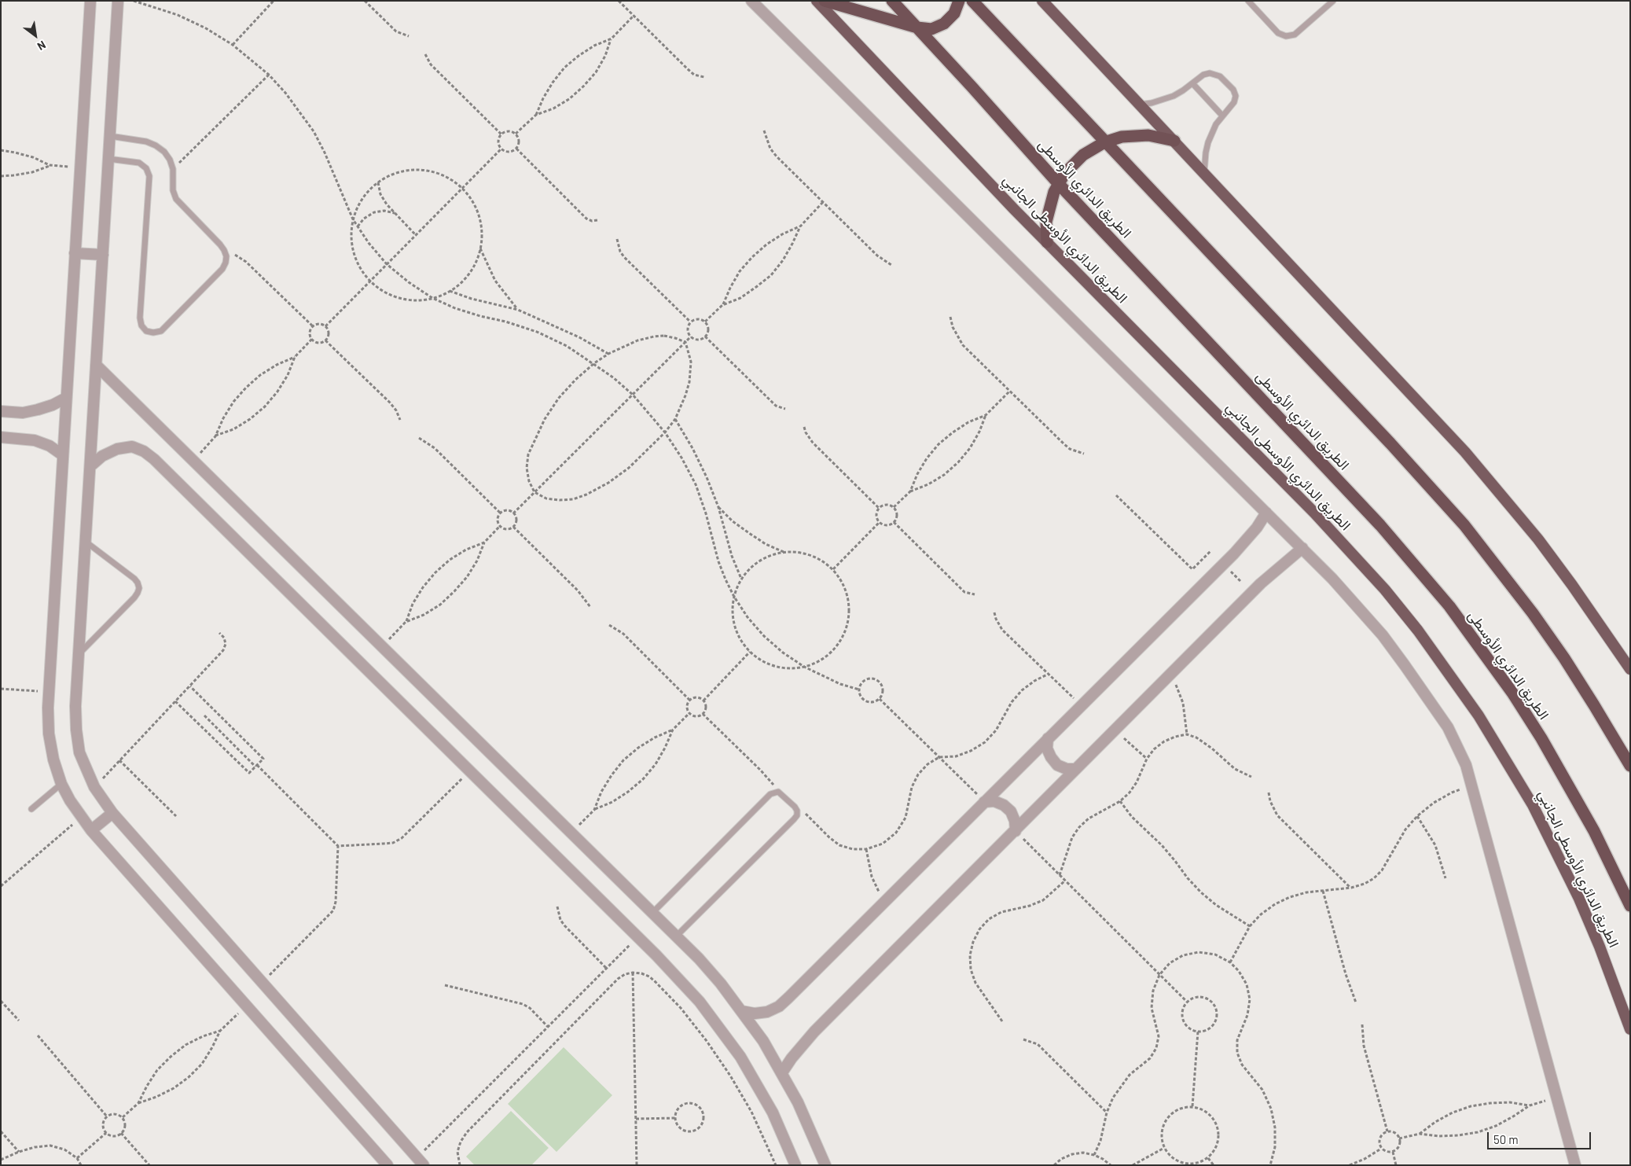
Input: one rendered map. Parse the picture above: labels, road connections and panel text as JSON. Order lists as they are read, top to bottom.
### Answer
{
  "streets": {
    "highway": ["الطريق الدائري الأوسطى", "الطريق الدائري الأوسطى الجانبي"]
  },
  "scale_bar": "50 m",
  "north": "bottom right"
}
